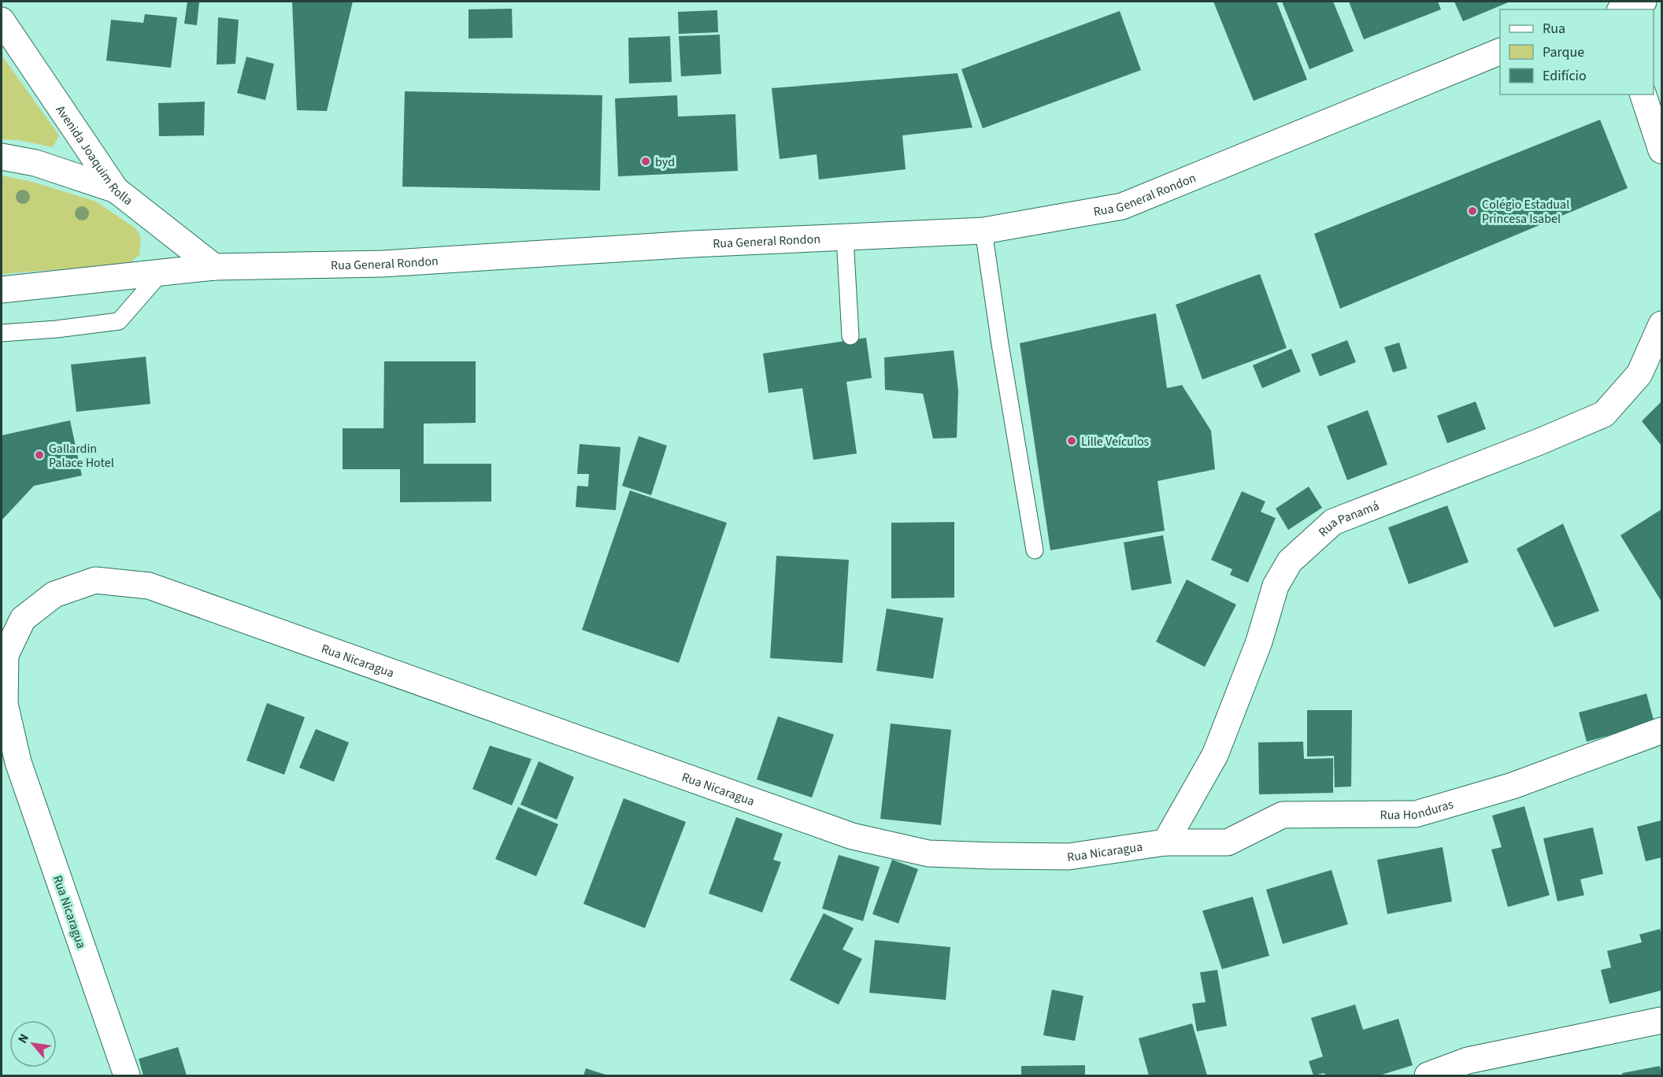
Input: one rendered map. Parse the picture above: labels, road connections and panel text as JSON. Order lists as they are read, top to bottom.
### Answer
{
  "streets": {
    "street": [
      "Avenida Joaquim Rolla",
      "Rua General Rondon",
      "Rua Panamá",
      "Rua Nicaragua",
      "Rua Honduras"
    ]
  },
  "crossings": [
    ["Avenida Joaquim Rolla", "Rua General Rondon"],
    ["Rua Panamá", "Rua Nicaragua"],
    ["Rua Panamá", "Rua Honduras"],
    ["Rua Nicaragua", "Rua Honduras"]
  ],
  "places": [
    "byd",
    "Colégio Estadual Princesa Isabel",
    "Lille Veículos",
    "Gallardin Palace Hotel"
  ],
  "legend": ["Rua", "Parque", "Edifício"],
  "north": "top left"
}
